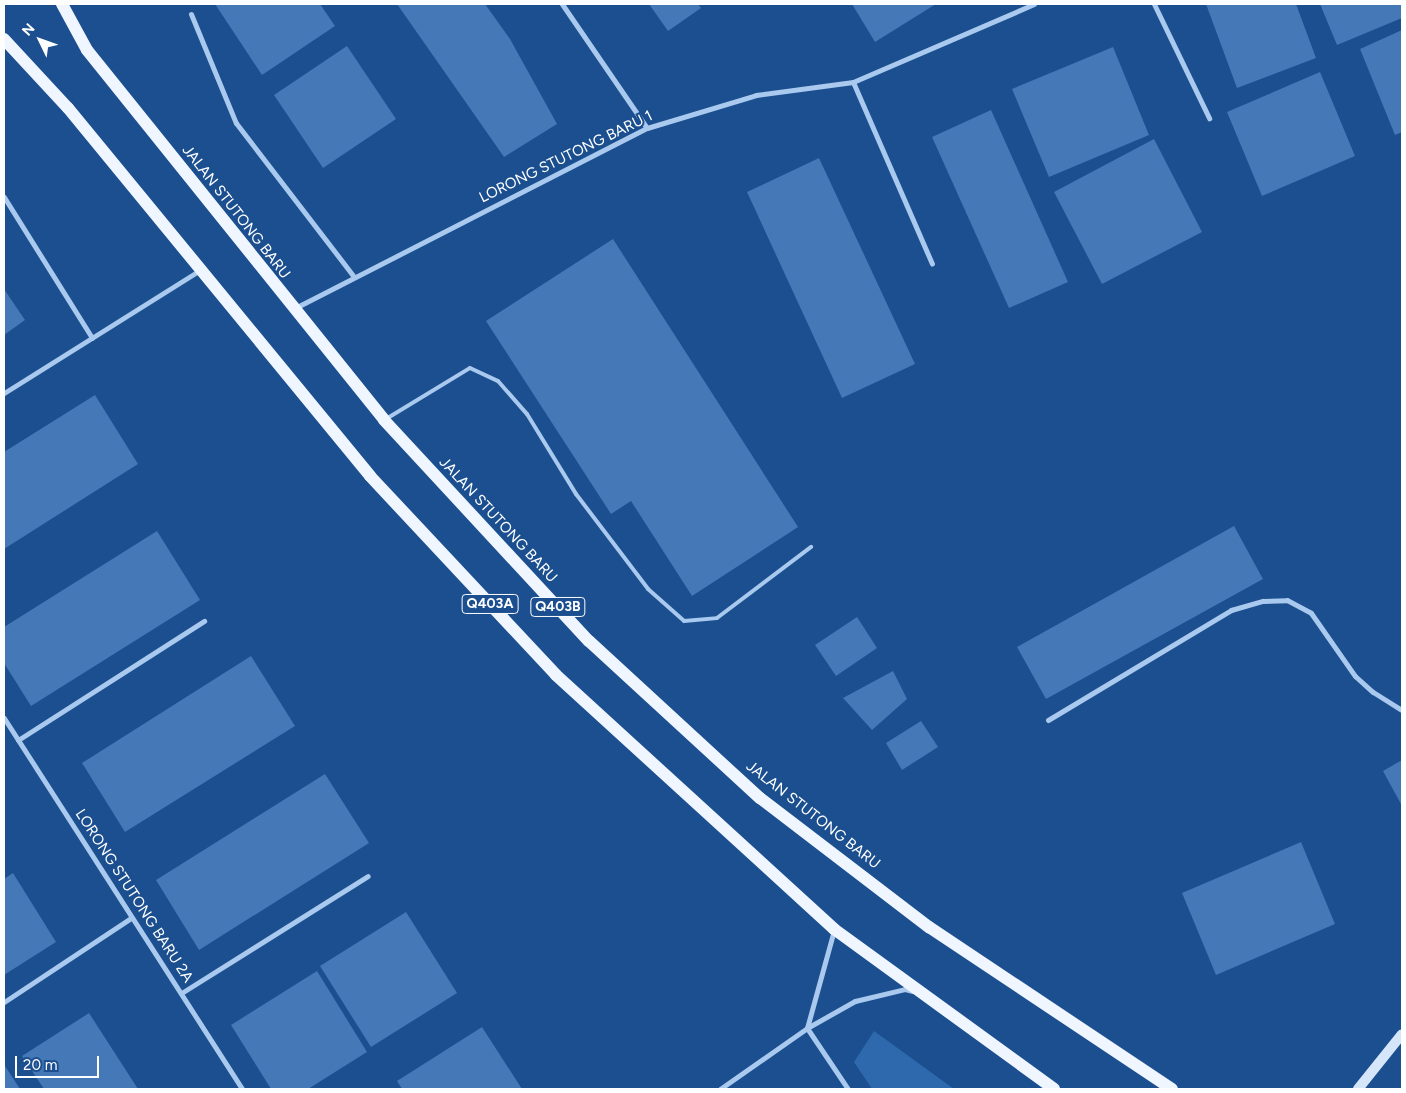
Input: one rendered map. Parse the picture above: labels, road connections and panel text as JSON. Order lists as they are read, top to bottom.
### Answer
{
  "streets": {
    "main road": ["JALAN STUTONG BARU", "Q403A", "Q403B"],
    "street": ["LORONG STUTONG BARU 1", "LORONG STUTONG BARU 2A"]
  },
  "crossings": [
    ["LORONG STUTONG BARU 1", "JALAN STUTONG BARU"]
  ],
  "scale_bar": "20 m",
  "north": "top left"
}
